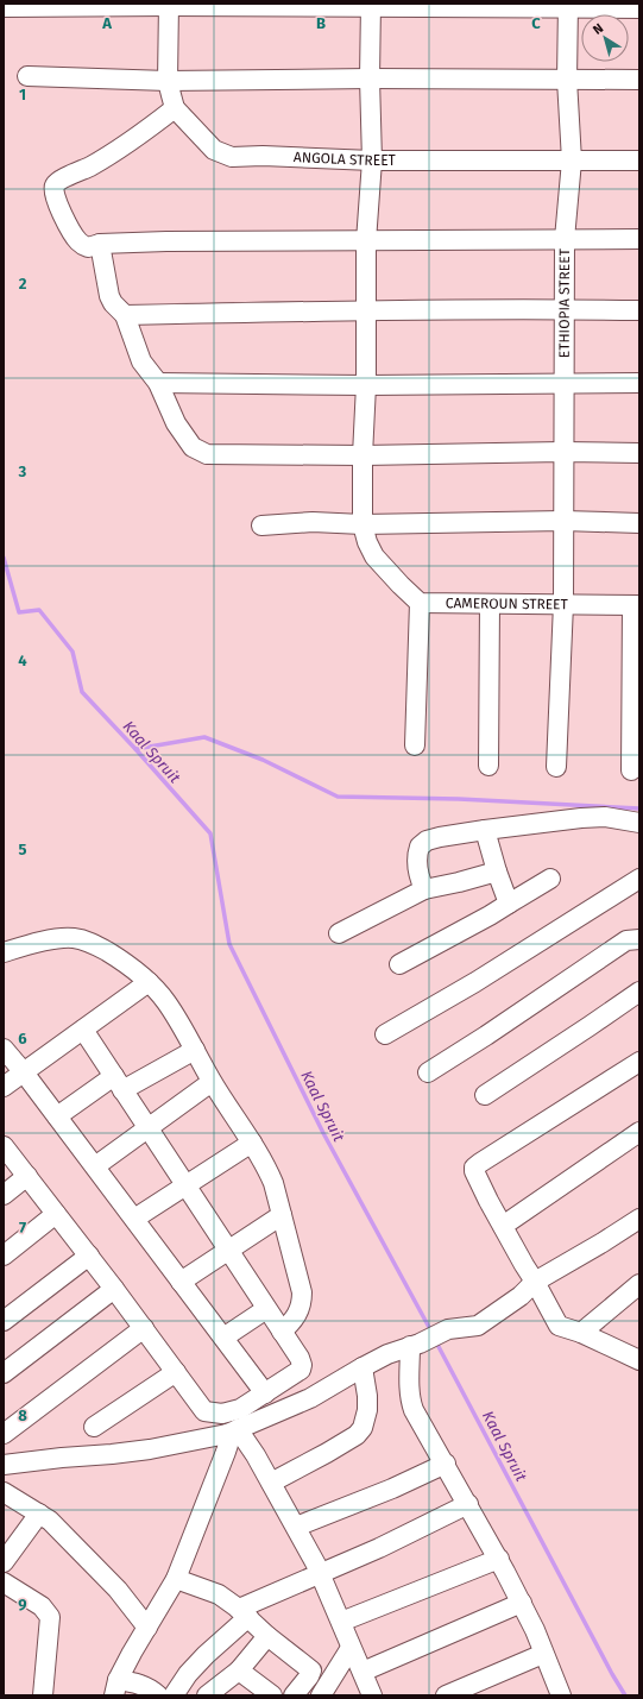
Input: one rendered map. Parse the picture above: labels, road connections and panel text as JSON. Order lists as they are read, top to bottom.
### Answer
{
  "streets": {
    "street": ["ANGOLA STREET", "ETHIOPIA STREET", "CAMEROUN STREET"]
  },
  "crossings": [
    ["ANGOLA STREET", "ETHIOPIA STREET"],
    ["ETHIOPIA STREET", "CAMEROUN STREET"]
  ],
  "water": ["Kaal Spruit"],
  "north": "top left",
  "grid": {
    "columns": ["A", "B", "C"],
    "rows": [
      "1",
      "2",
      "3",
      "4",
      "5",
      "6",
      "7",
      "8",
      "9"
    ]
  }
}
